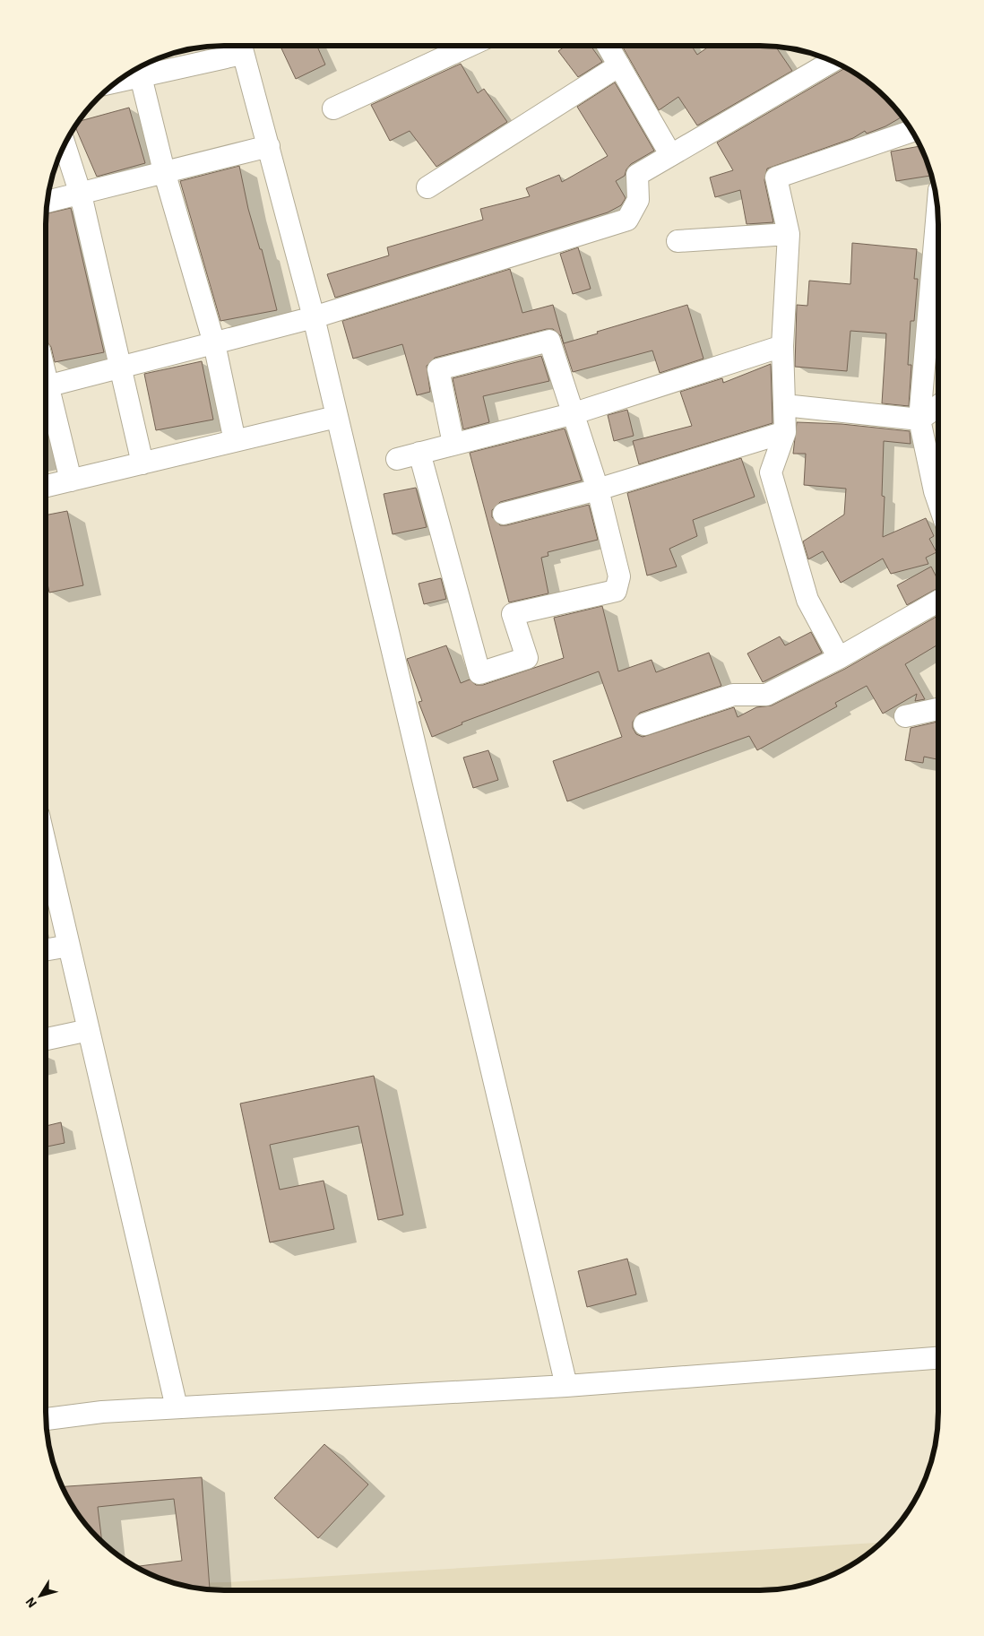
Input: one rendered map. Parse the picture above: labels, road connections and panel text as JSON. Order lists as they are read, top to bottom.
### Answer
{
  "north": "bottom left"
}
